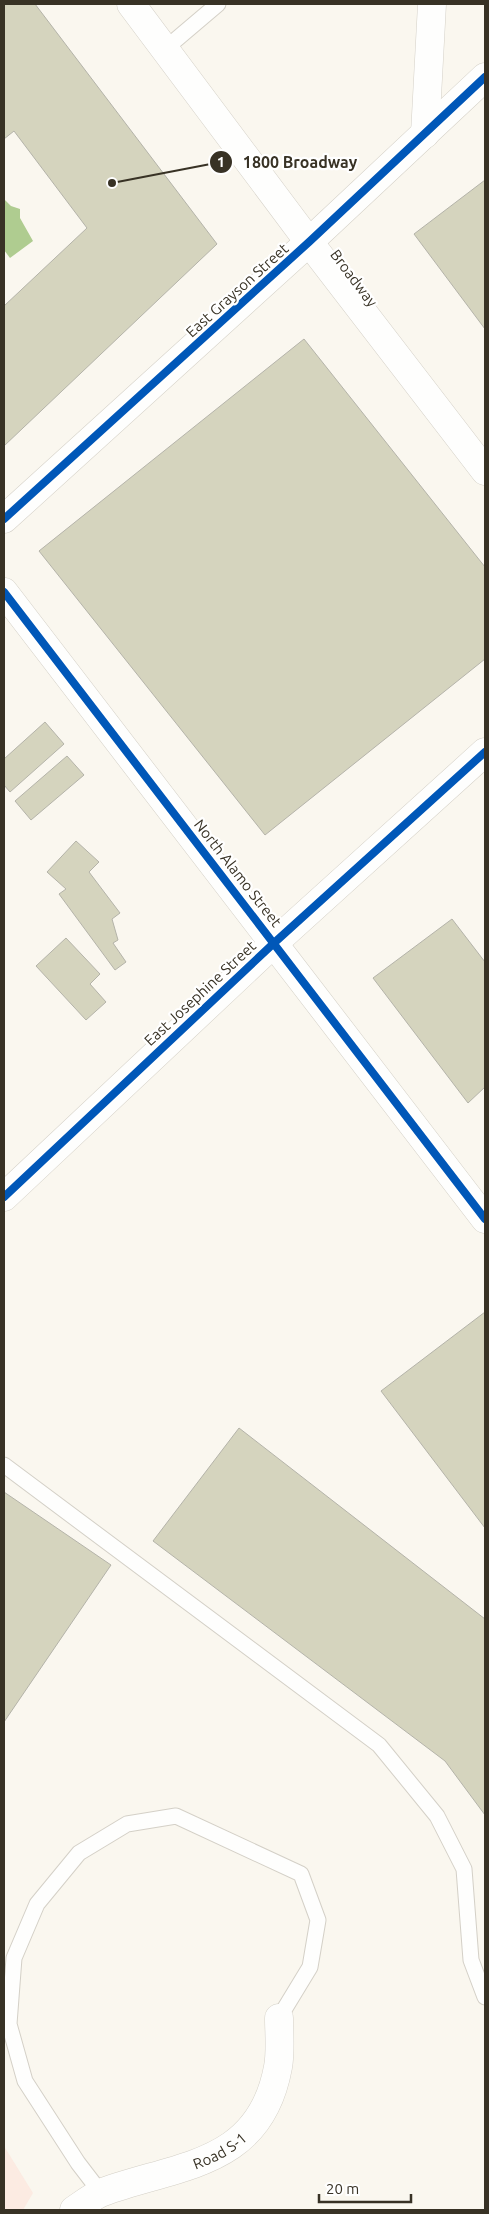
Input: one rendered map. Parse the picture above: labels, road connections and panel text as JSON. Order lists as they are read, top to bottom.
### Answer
{
  "streets": {
    "street": [
      "Broadway",
      "East Grayson Street",
      "North Alamo Street",
      "East Josephine Street",
      "Road S-1"
    ]
  },
  "crossings": [
    ["Broadway", "East Grayson Street"],
    ["North Alamo Street", "East Josephine Street"]
  ],
  "places": ["1800 Broadway"],
  "scale_bar": "20 m"
}
